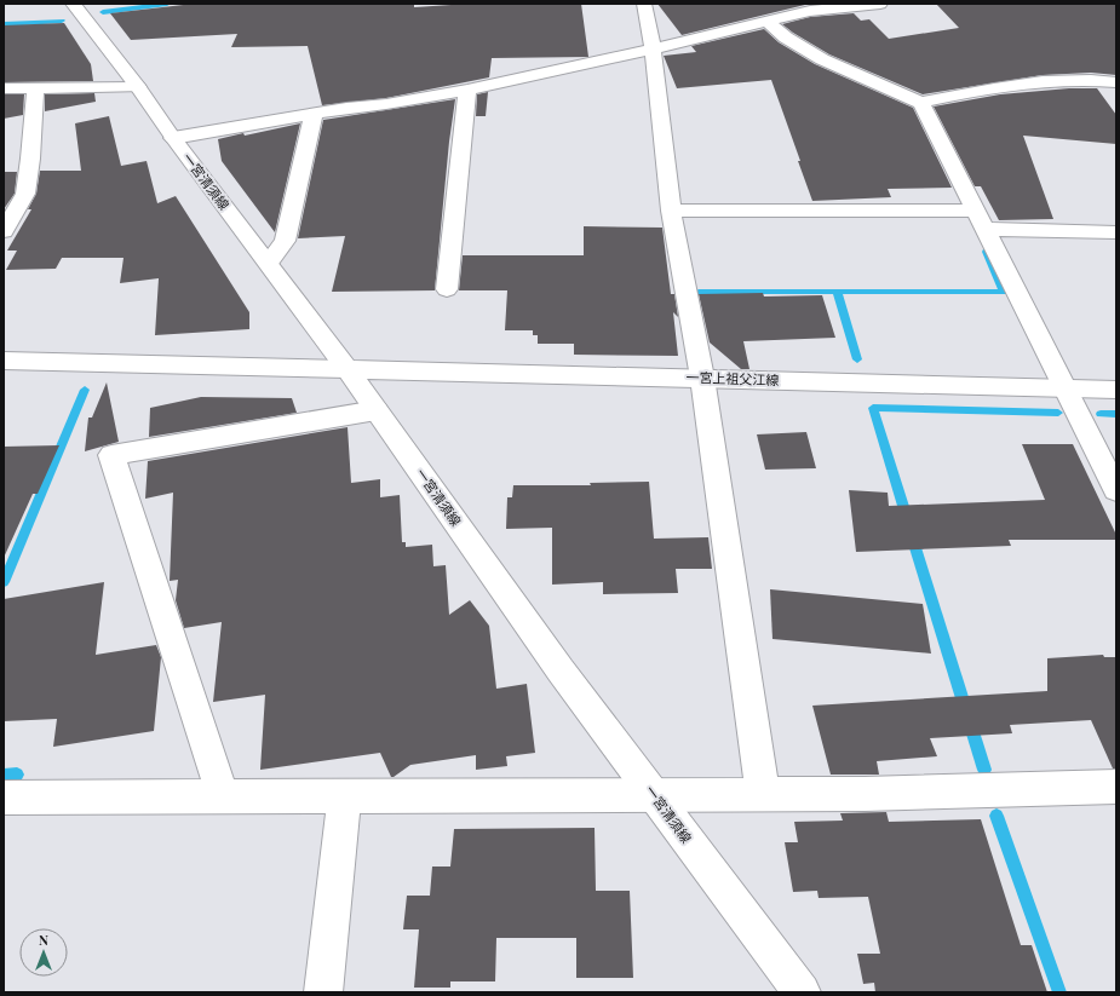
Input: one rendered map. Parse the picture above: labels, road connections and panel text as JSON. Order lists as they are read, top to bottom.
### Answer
{
  "streets": {
    "street": ["一宮清須線", "一宮上祖父江線"]
  },
  "crossings": [
    ["一宮清須線", "一宮上祖父江線"]
  ],
  "north": "top"
}
